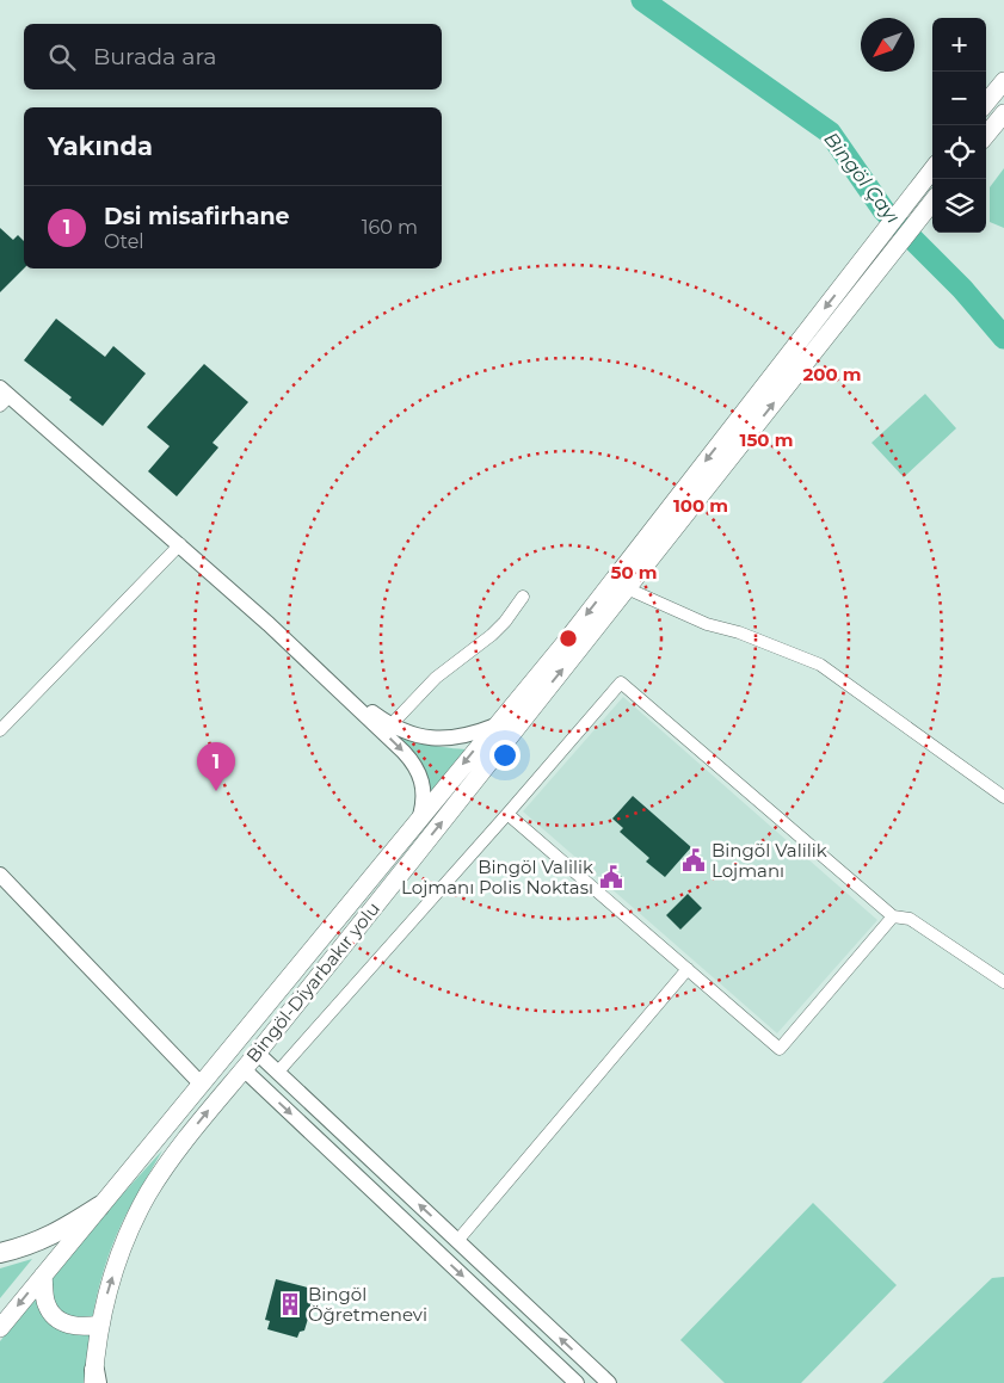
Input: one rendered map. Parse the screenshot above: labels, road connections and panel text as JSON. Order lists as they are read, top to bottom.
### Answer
{
  "streets": {
    "main road": ["Bingöl-Diyarbakır yolu"]
  },
  "water": ["Bingöl Çayı"],
  "places": {
    "public building": ["Bingöl Valilik Lojmanı", "Bingöl Valilik Lojmanı Polis Noktası"],
    "building": ["Bingöl Öğretmenevi"]
  },
  "north": "bottom left",
  "page": {
    "map_buttons": ["+", "−"],
    "search": "Burada ara",
    "heading": "Yakında",
    "list": [
      {
        "mark": "1",
        "name": "Dsi misafirhane",
        "note": "Otel",
        "value": "160 m"
      }
    ],
    "pins": "1"
  },
  "rings": [
    "200 m",
    "150 m",
    "100 m",
    "50 m"
  ]
}
